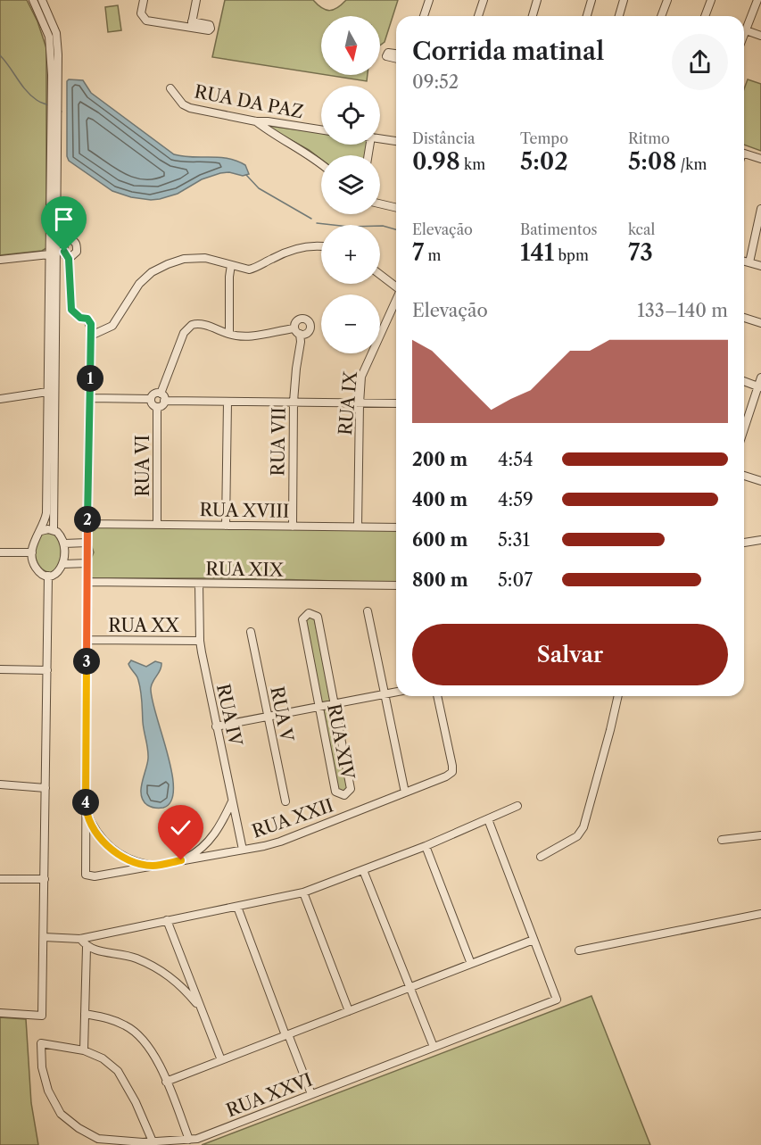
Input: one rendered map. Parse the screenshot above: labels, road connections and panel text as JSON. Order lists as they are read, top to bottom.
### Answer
{
  "streets": {
    "street": [
      "RUA DA PAZ",
      "RUA IX",
      "RUA VII",
      "RUA VI",
      "RUA XVIII",
      "RUA XIX",
      "RUA XX",
      "RUA V",
      "RUA IV",
      "RUA XIV",
      "RUA XXII",
      "RUA XXVI"
    ]
  },
  "crossings": [
    ["RUA IX", "RUA XVIII"],
    ["RUA VII", "RUA XVIII"],
    ["RUA VI", "RUA XVIII"],
    ["RUA XIX", "RUA IV"],
    ["RUA XX", "RUA IV"],
    ["RUA IV", "RUA XXII"]
  ],
  "north": "bottom",
  "page": {
    "map_buttons": ["+", "−"],
    "heading": ["Corrida matinal", "09:52"],
    "stats": [
      ["Distância", "0.98 km"],
      ["Tempo", "5:02"],
      ["Ritmo", "5:08 /km"],
      ["Elevação", "7 m"],
      ["Batimentos", "141 bpm"],
      ["kcal", "73"]
    ],
    "chart": ["Elevação", "133–140 m"],
    "pins": [
      "1",
      "2",
      "3",
      "4"
    ],
    "list": [
      {
        "name": "200 m",
        "note": "4:54"
      },
      {
        "name": "400 m",
        "note": "4:59"
      },
      {
        "name": "600 m",
        "note": "5:31"
      },
      {
        "name": "800 m",
        "note": "5:07"
      }
    ],
    "buttons": "Salvar"
  }
}
